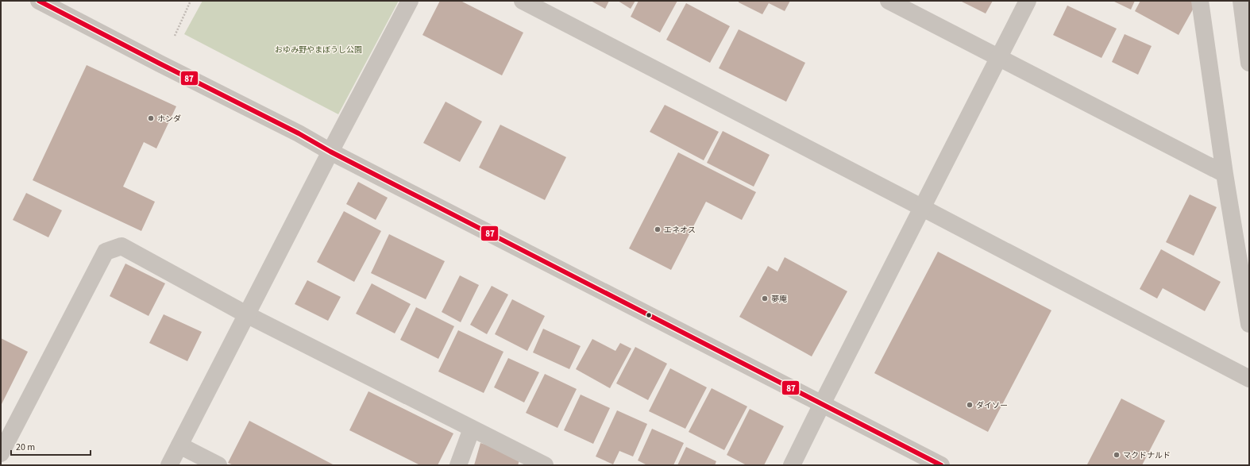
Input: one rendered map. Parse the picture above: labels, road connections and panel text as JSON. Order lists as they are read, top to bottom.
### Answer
{
  "parks": ["おゆみ野やまぼうし公園"],
  "places": [
    "ホンダ",
    "エネオス",
    "夢庵",
    "ダイソー",
    "マクドナルド"
  ],
  "lines": ["transit line 87"],
  "scale_bar": "20 m"
}
